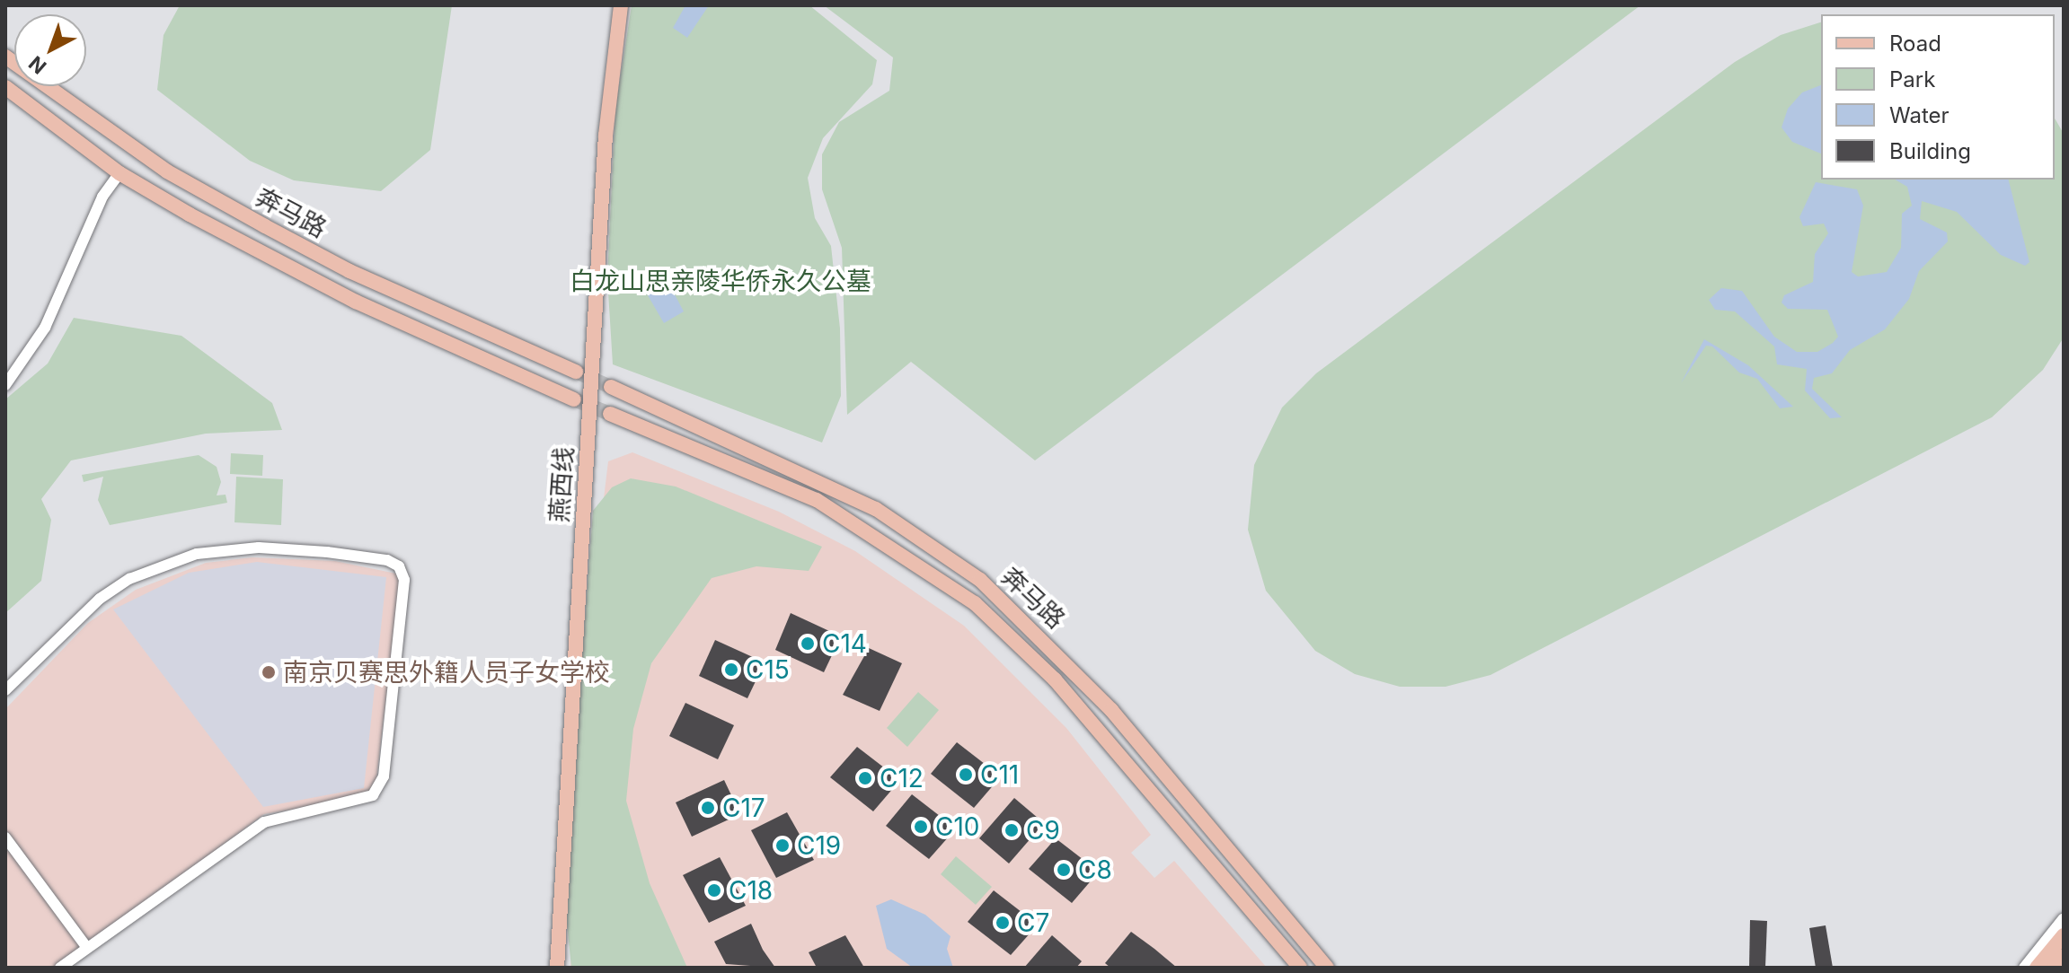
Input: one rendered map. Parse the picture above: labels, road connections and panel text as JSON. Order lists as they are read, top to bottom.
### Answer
{
  "streets": {
    "main road": ["奔马路", "燕西线"]
  },
  "parks": ["白龙山思亲陵华侨永久公墓"],
  "places": [
    "C14",
    "C15",
    "南京贝赛思外籍人员子女学校",
    "C11",
    "C12",
    "C17",
    "C10",
    "C9",
    "C19",
    "C8",
    "C18",
    "C7"
  ],
  "legend": [
    "Road",
    "Park",
    "Water",
    "Building"
  ],
  "north": "bottom left"
}
